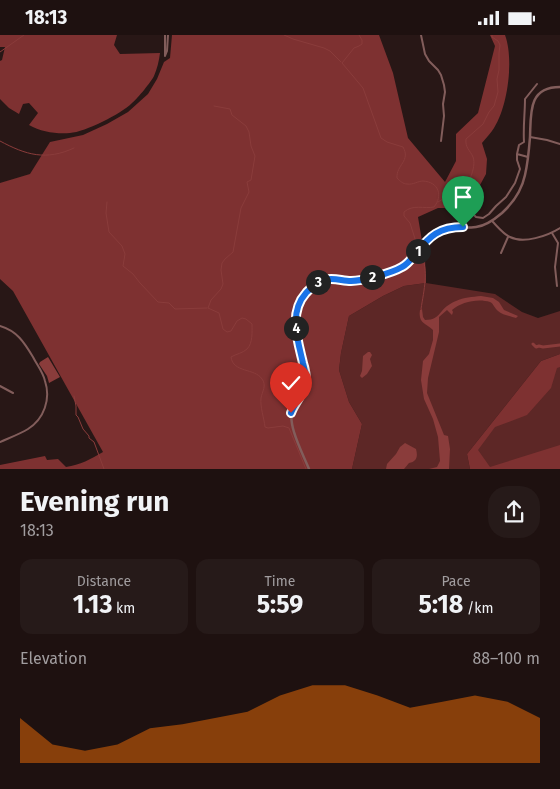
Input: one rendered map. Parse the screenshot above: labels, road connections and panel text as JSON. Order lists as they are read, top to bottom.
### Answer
{
  "page": {
    "status": "18:13",
    "pins": [
      "1",
      "2",
      "3",
      "4"
    ],
    "heading": ["Evening run", "18:13"],
    "stats": [
      ["Distance", "1.13 km"],
      ["Time", "5:59"],
      ["Pace", "5:18 /km"]
    ],
    "chart": ["Elevation", "88–100 m"]
  }
}
